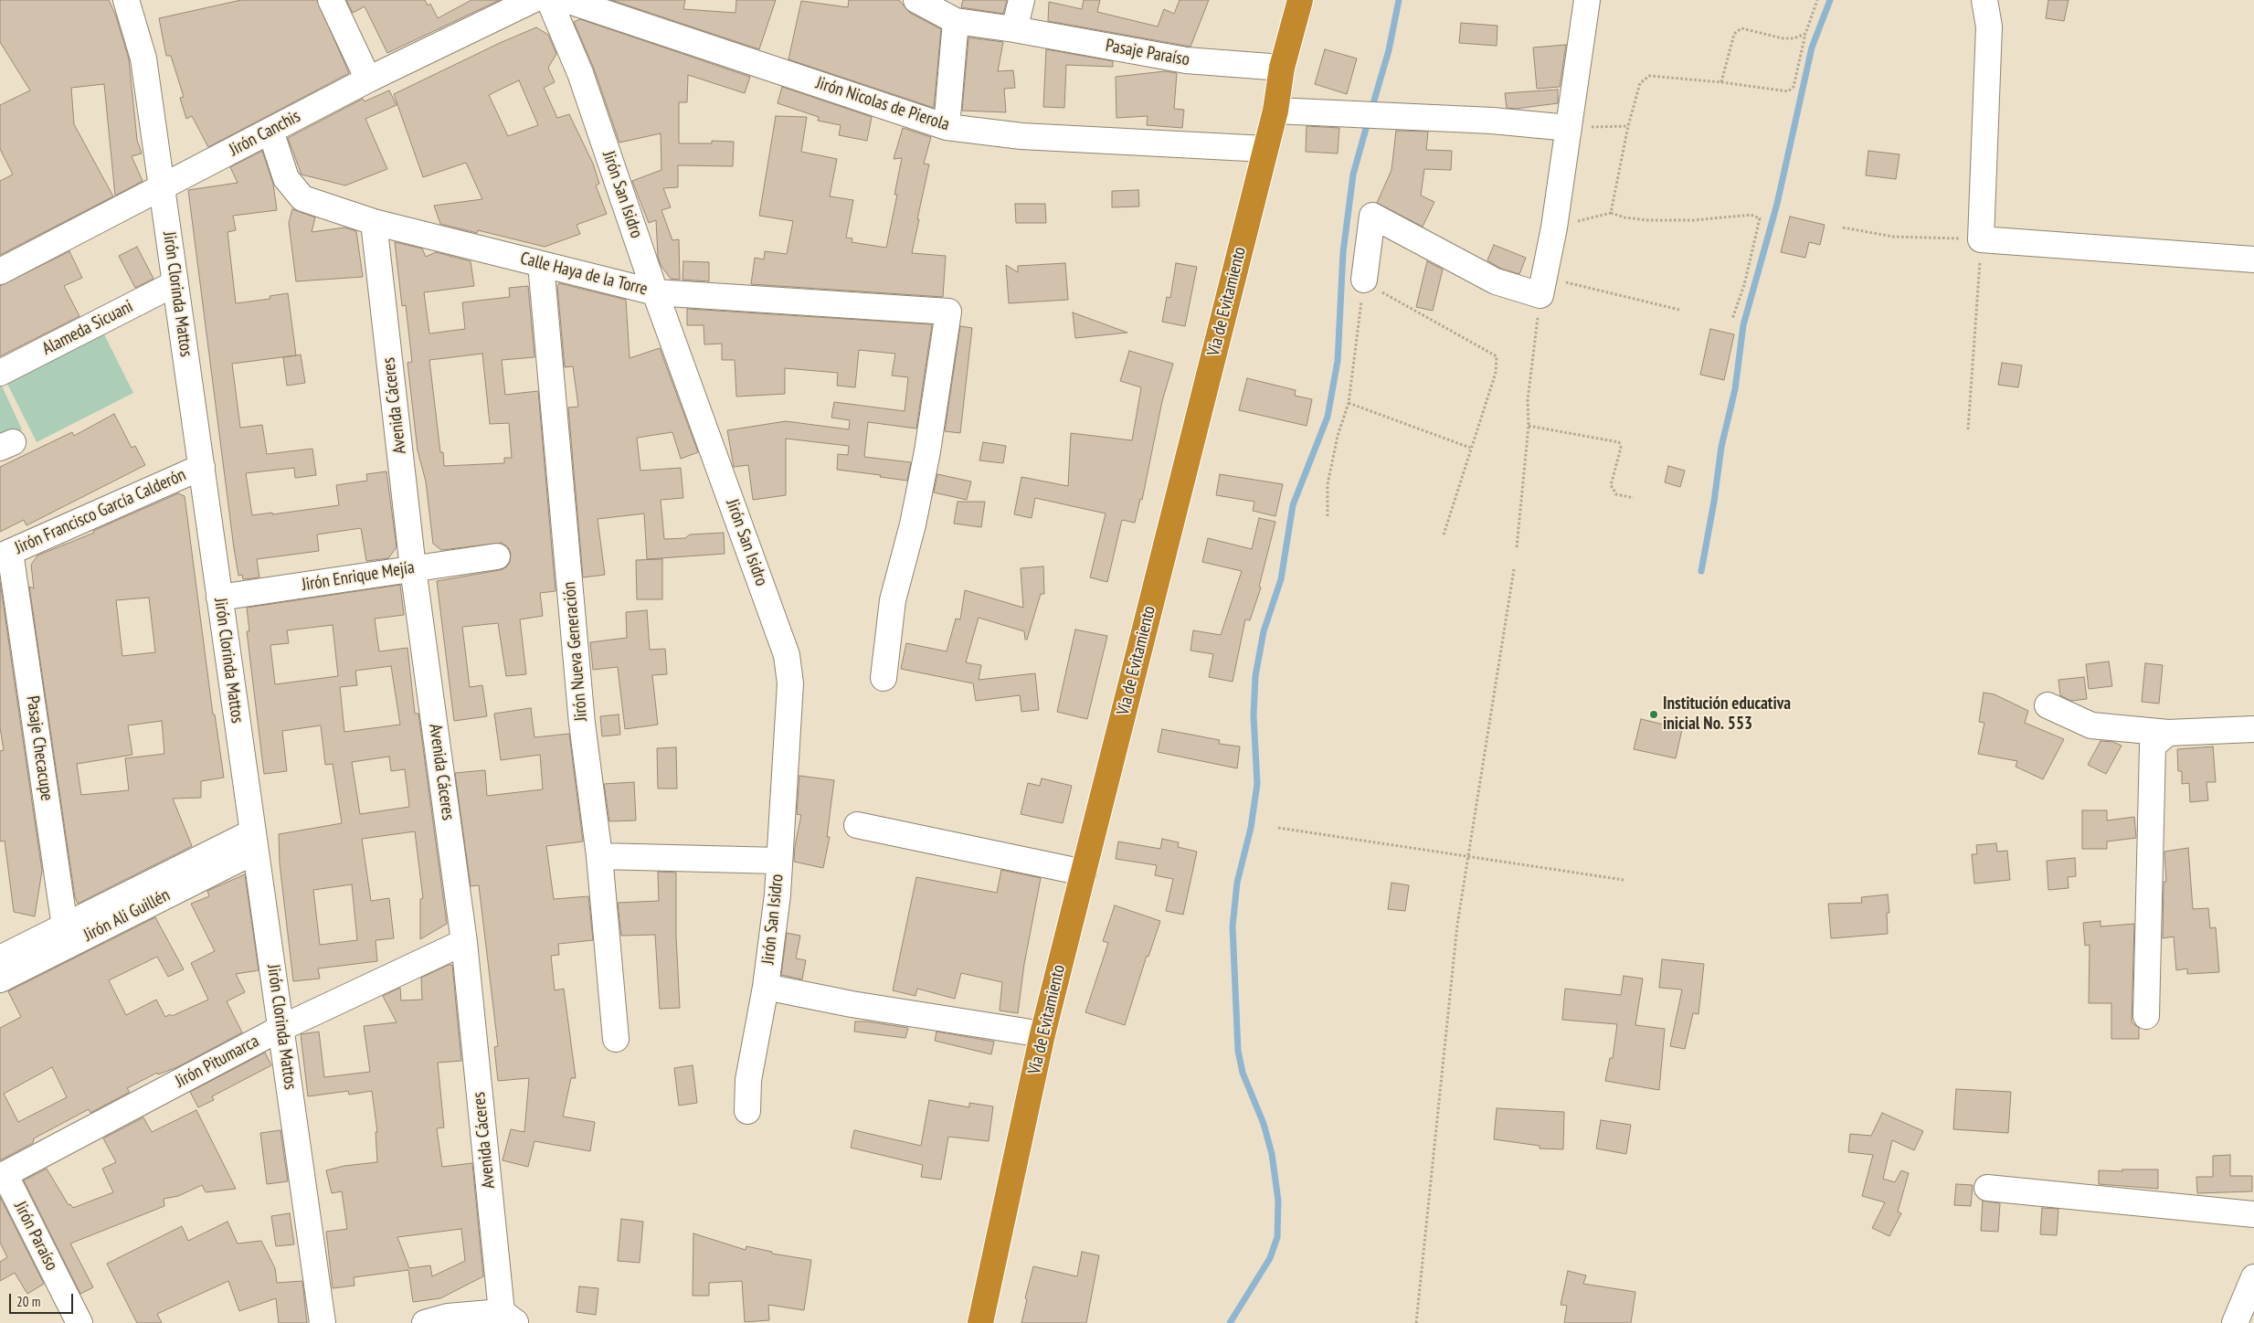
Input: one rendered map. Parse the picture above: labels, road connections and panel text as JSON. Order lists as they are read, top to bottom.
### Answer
{
  "streets": {
    "highway": ["Vía de Evitamiento"],
    "street": [
      "Pasaje Paraíso",
      "Jirón Nicolas de Pierola",
      "Jirón Canchis",
      "Jirón San Isidro",
      "Calle Haya de la Torre",
      "Jirón Clorinda Mattos",
      "Alameda Sicuani",
      "Avenida Cáceres",
      "Jirón Francisco García Calderón",
      "Jirón Enrique Mejía",
      "Jirón Nueva Generación",
      "Pasaje Checacupe",
      "Jirón Ali Guillén",
      "Jirón Pitumarca",
      "Jirón Paraíso"
    ]
  },
  "crossings": [
    ["Pasaje Paraíso", "Vía de Evitamiento"],
    ["Jirón Nicolas de Pierola", "Vía de Evitamiento"],
    ["Jirón Canchis", "Calle Haya de la Torre"],
    ["Jirón Canchis", "Jirón Clorinda Mattos"],
    ["Jirón San Isidro", "Calle Haya de la Torre"],
    ["Calle Haya de la Torre", "Avenida Cáceres"],
    ["Calle Haya de la Torre", "Jirón Nueva Generación"],
    ["Jirón Clorinda Mattos", "Alameda Sicuani"],
    ["Jirón Clorinda Mattos", "Jirón Francisco García Calderón"],
    ["Jirón Clorinda Mattos", "Jirón Enrique Mejía"],
    ["Jirón Clorinda Mattos", "Jirón Ali Guillén"],
    ["Jirón Clorinda Mattos", "Jirón Pitumarca"],
    ["Avenida Cáceres", "Jirón Enrique Mejía"],
    ["Avenida Cáceres", "Jirón Pitumarca"],
    ["Jirón Francisco García Calderón", "Pasaje Checacupe"],
    ["Pasaje Checacupe", "Jirón Ali Guillén"],
    ["Jirón Pitumarca", "Jirón Paraíso"]
  ],
  "places": ["Institución educativa inicial No. 553"],
  "scale_bar": "20 m"
}
